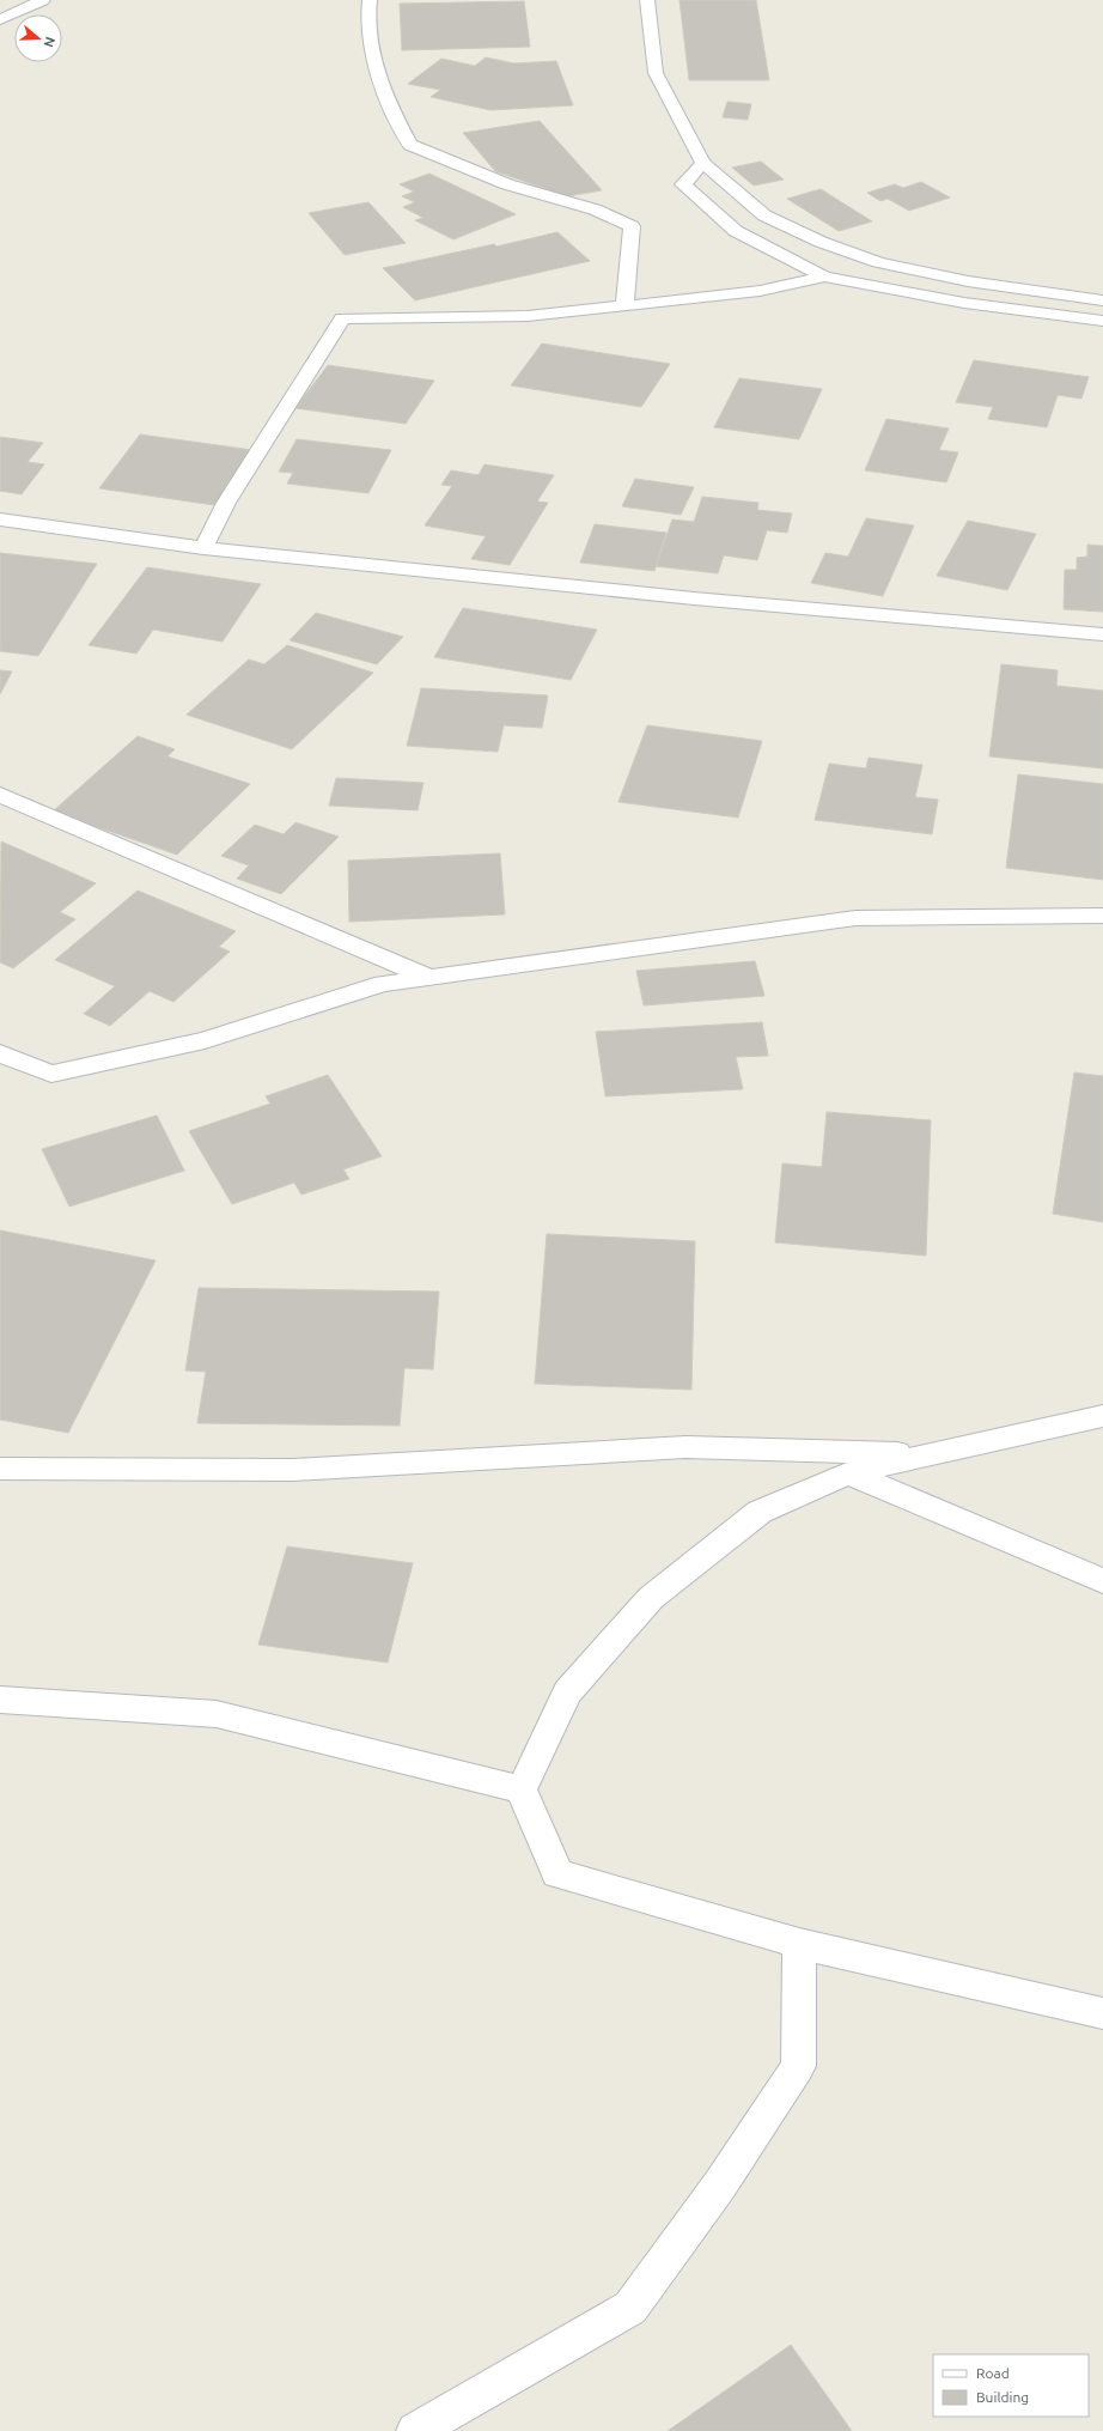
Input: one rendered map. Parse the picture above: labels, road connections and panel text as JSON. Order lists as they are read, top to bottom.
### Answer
{
  "legend": ["Road", "Building"],
  "north": "right"
}
